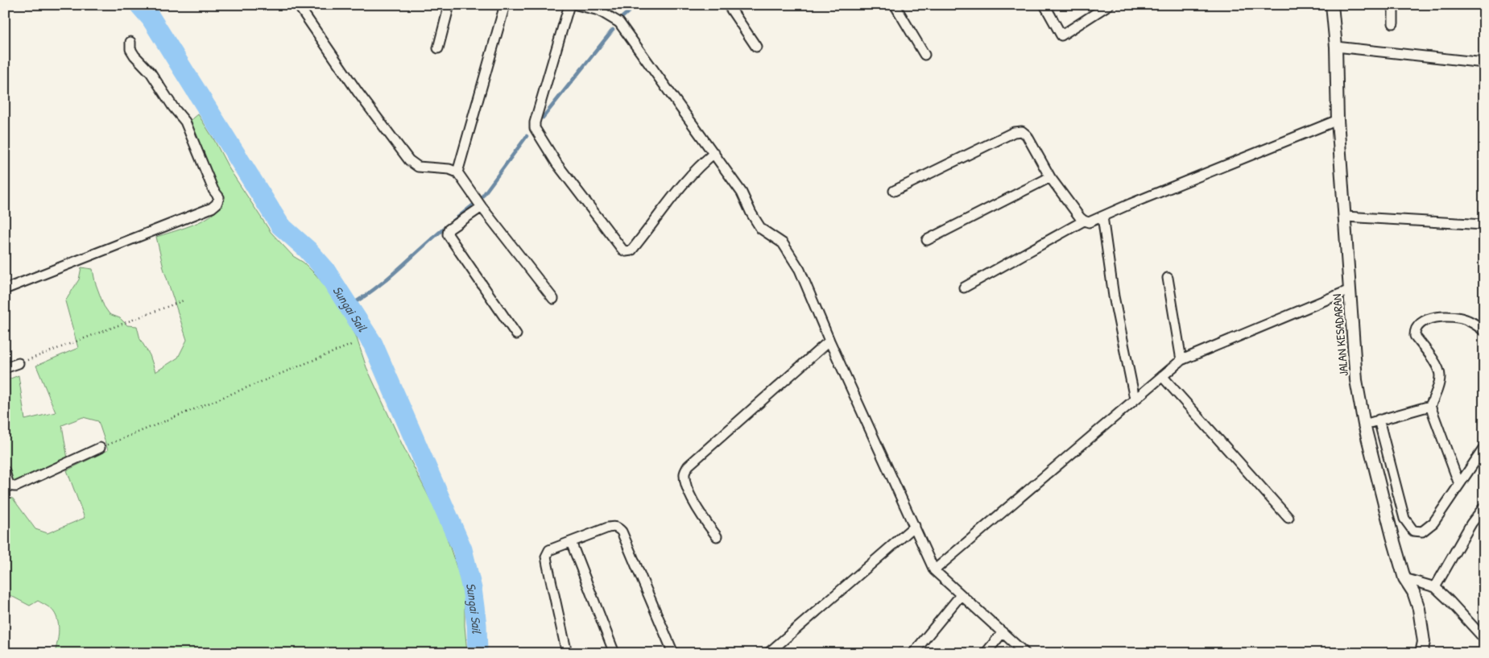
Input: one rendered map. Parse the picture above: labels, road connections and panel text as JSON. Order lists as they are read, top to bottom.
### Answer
{
  "streets": {
    "street": ["JALAN KESADARAN"]
  },
  "water": ["Sungai Sail"]
}
